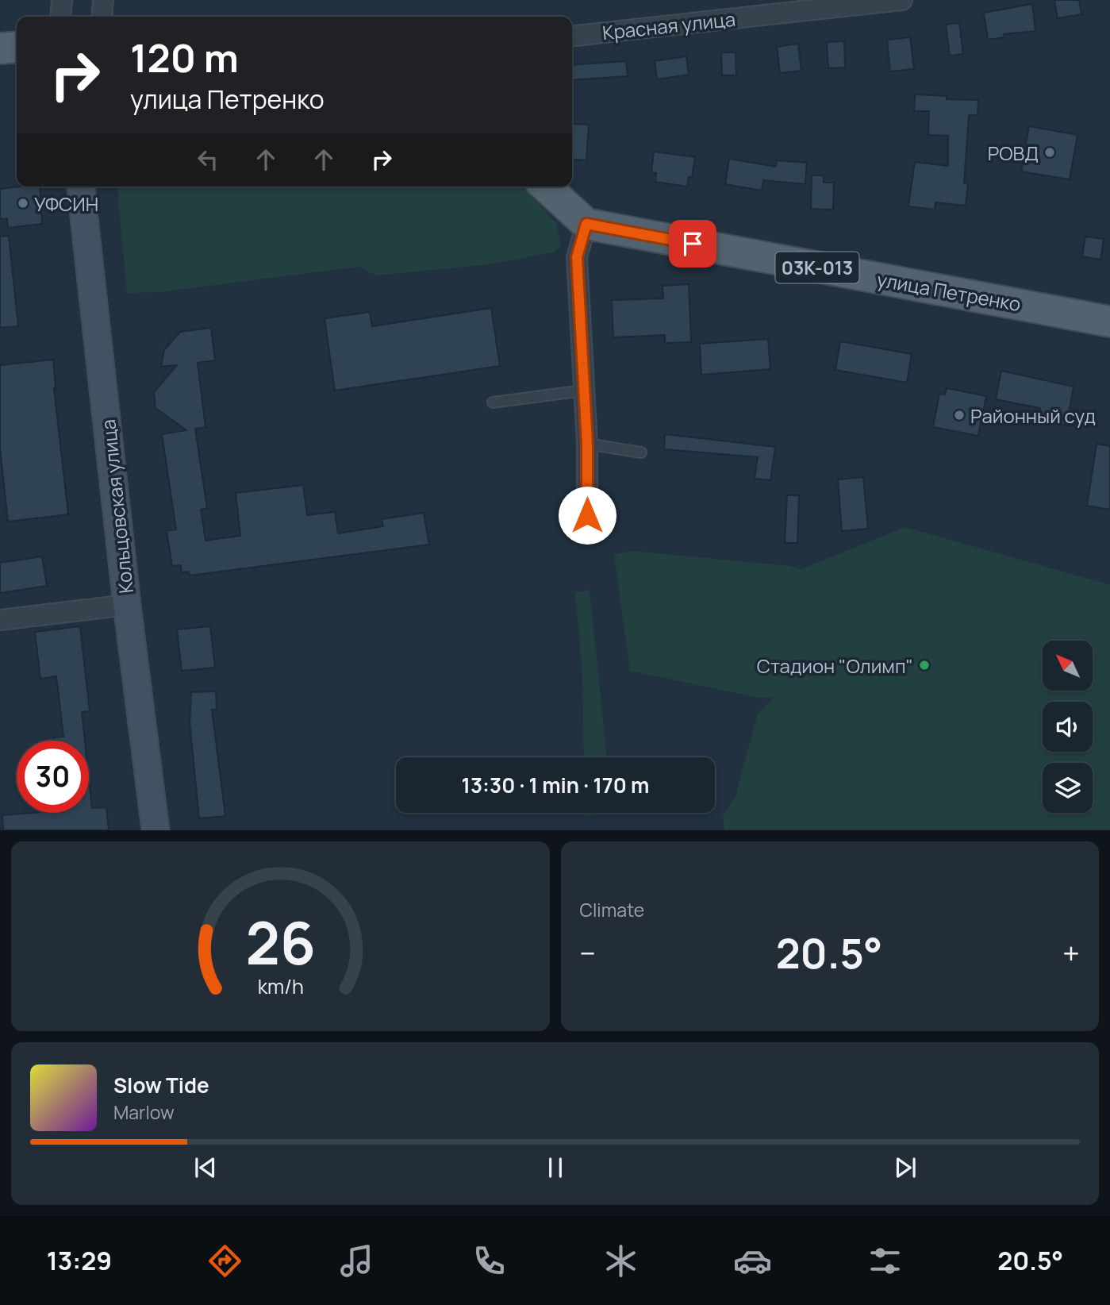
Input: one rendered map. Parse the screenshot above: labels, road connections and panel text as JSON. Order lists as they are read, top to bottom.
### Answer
{
  "streets": {
    "main road": ["03К-013", "улица Петренко", "Кольцовская улица"],
    "street": ["Красная улица"]
  },
  "places": [
    "РОВД",
    "УФСИН",
    "Районный суд",
    "Стадион \"Олимп\""
  ],
  "north": "top left",
  "page": {
    "turn": ["120 m", "улица Петренко"],
    "limit": "30",
    "trip": "13:30 · 1 min · 170 m",
    "tile": "Climate",
    "heat": ["−", "20.5°", "+"],
    "song": ["Slow Tide", "Marlow"],
    "tabs": ["13:29", "20.5°"],
    "gauge": ["26", "km/h"]
  }
}
